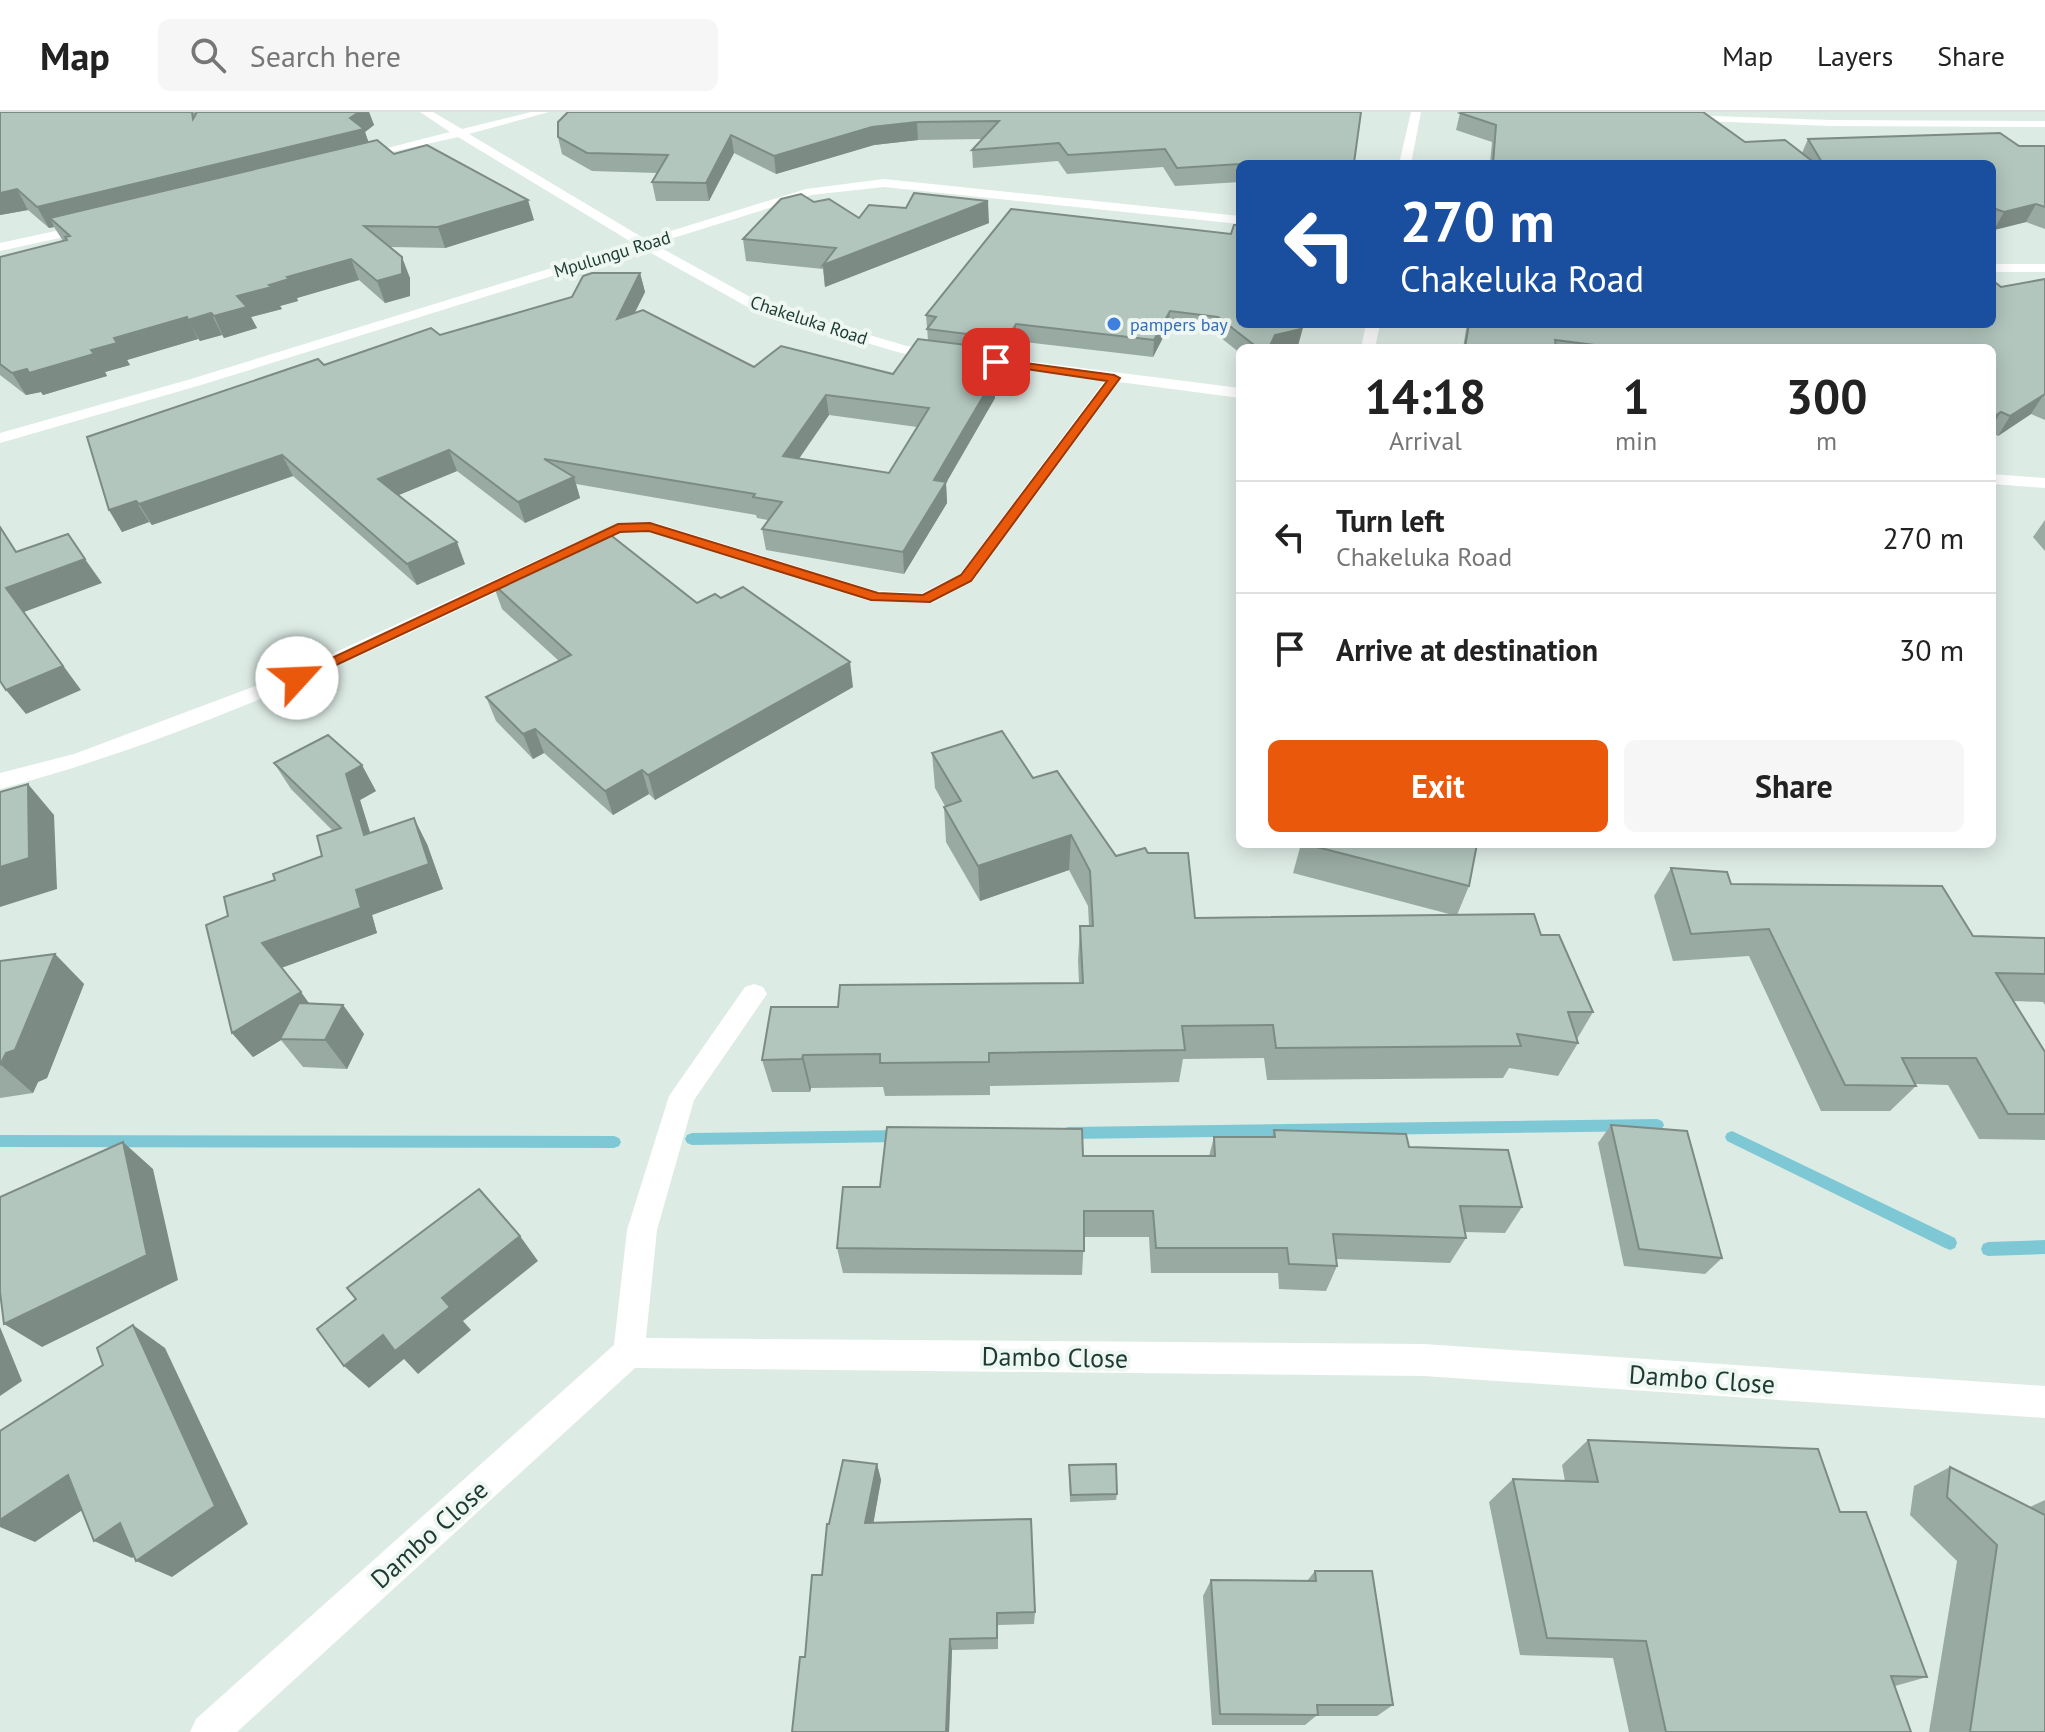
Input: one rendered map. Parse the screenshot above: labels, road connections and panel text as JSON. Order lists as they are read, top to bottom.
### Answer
{
  "streets": {
    "street": ["Mpulungu Road", "Chakeluka Road", "Dambo Close"]
  },
  "crossings": [
    ["Mpulungu Road", "Chakeluka Road"]
  ],
  "places": ["pampers bay"],
  "page": {
    "header": "Map",
    "search": "Search here",
    "nav": ["Map", "Layers", "Share"],
    "turn": ["270 m", "Chakeluka Road"],
    "eta": [
      "14:18",
      "Arrival",
      "1",
      "min",
      "300",
      "m"
    ],
    "list": [
      {
        "name": "Turn left",
        "note": "Chakeluka Road",
        "value": "270 m"
      },
      {
        "name": "Arrive at destination",
        "value": "30 m"
      }
    ],
    "buttons": ["Exit", "Share"]
  }
}
